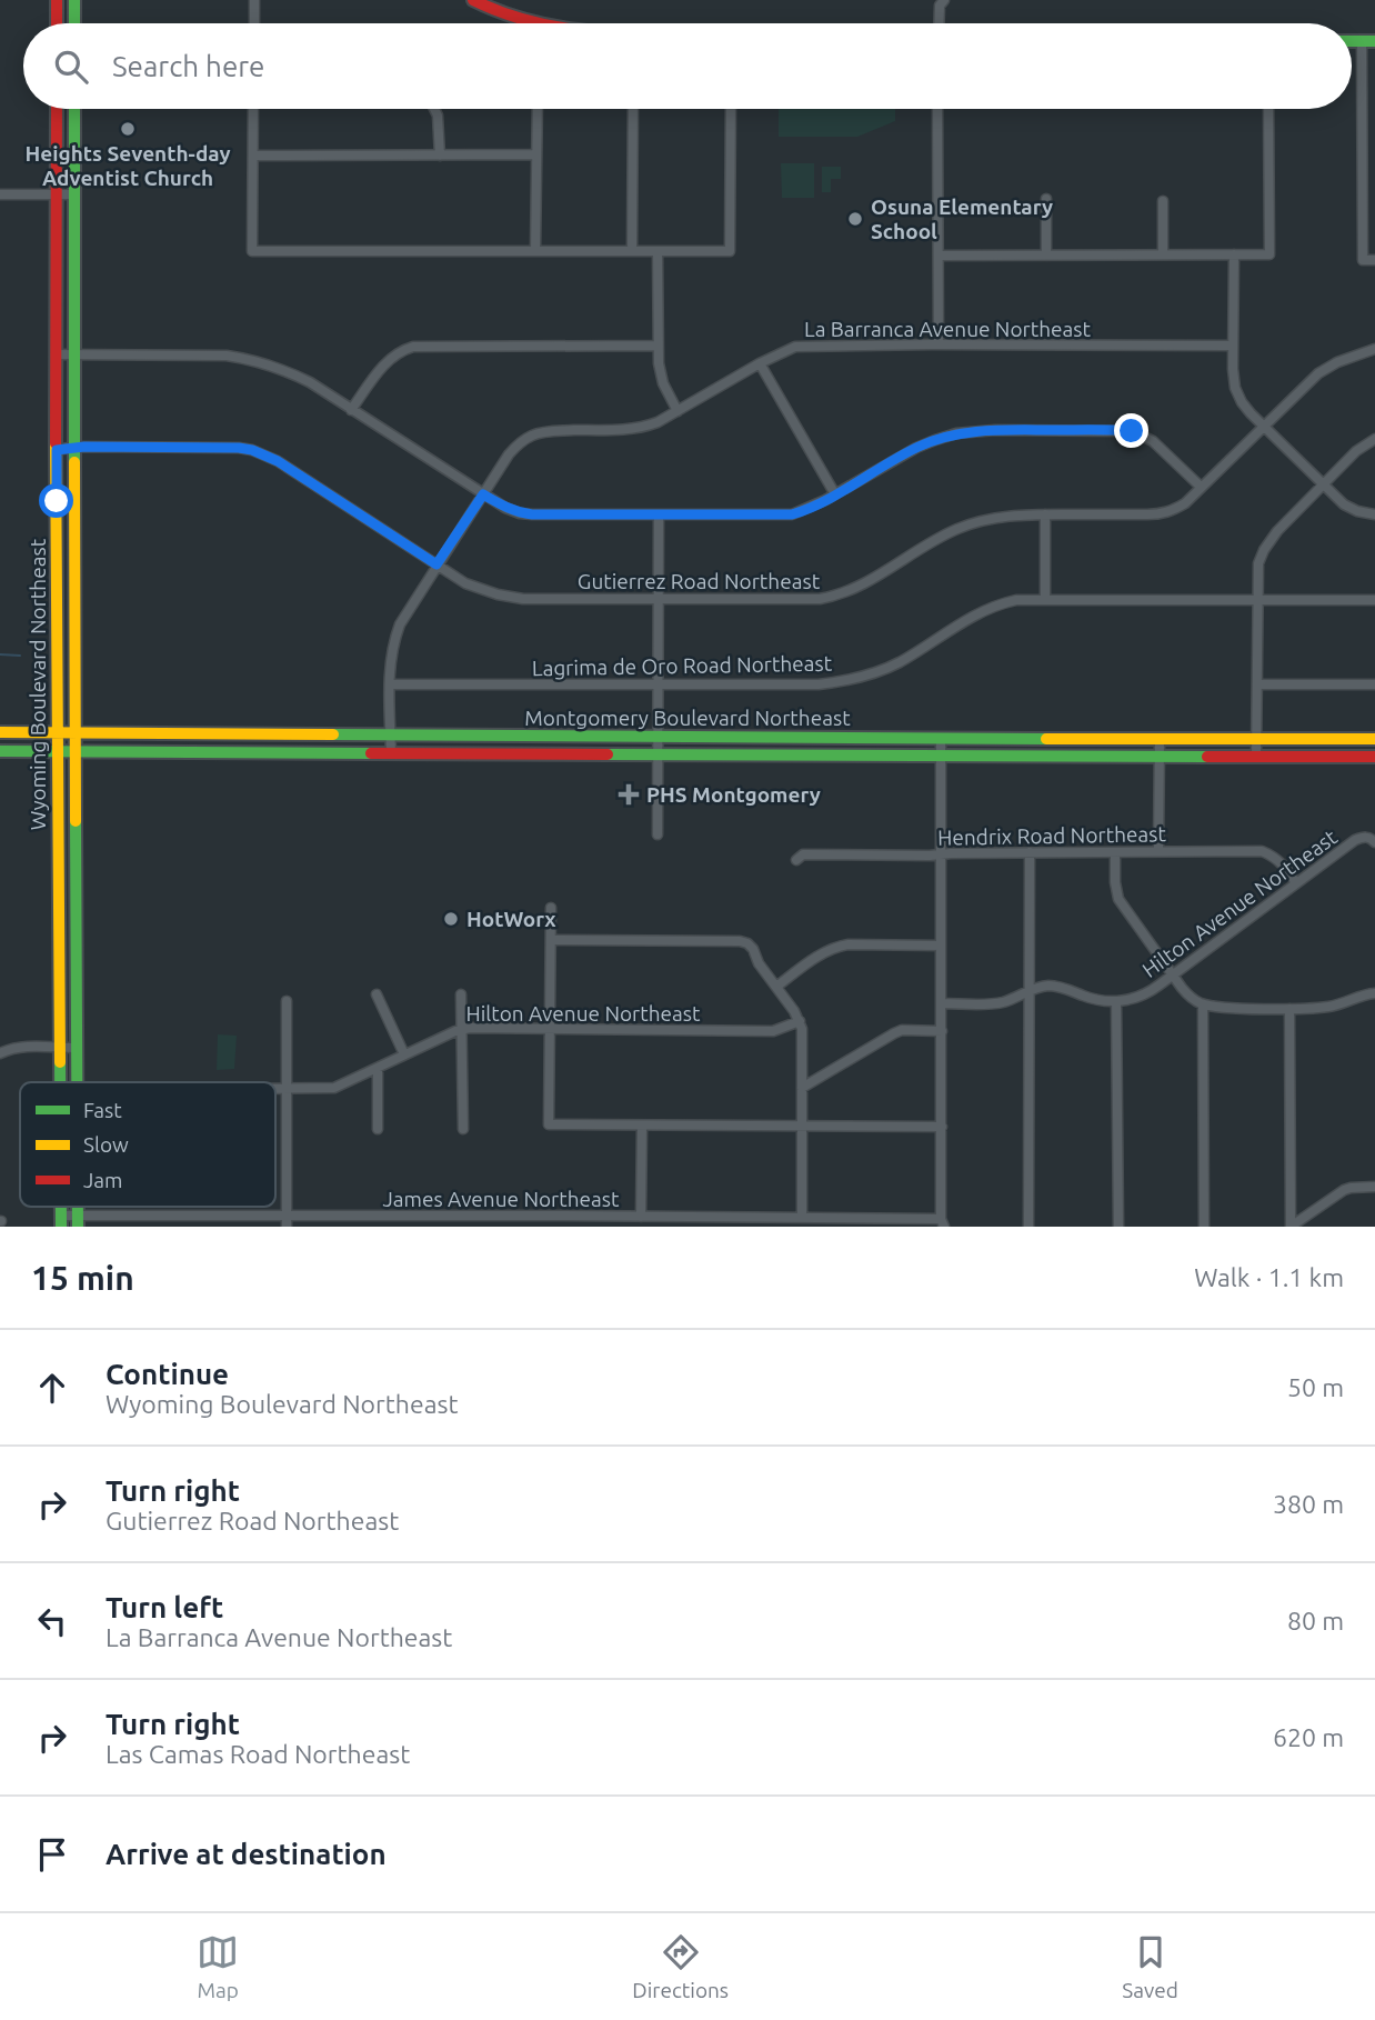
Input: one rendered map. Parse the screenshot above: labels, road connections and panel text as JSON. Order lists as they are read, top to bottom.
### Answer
{
  "streets": {
    "main road": ["Wyoming Boulevard Northeast", "Montgomery Boulevard Northeast"],
    "street": [
      "La Barranca Avenue Northeast",
      "Gutierrez Road Northeast",
      "Lagrima de Oro Road Northeast",
      "Hendrix Road Northeast",
      "Hilton Avenue Northeast",
      "James Avenue Northeast"
    ]
  },
  "crossings": [
    ["La Barranca Avenue Northeast", "Gutierrez Road Northeast"],
    ["La Barranca Avenue Northeast", "Lagrima de Oro Road Northeast"],
    ["La Barranca Avenue Northeast", "Montgomery Boulevard Northeast"],
    ["Gutierrez Road Northeast", "Wyoming Boulevard Northeast"],
    ["Wyoming Boulevard Northeast", "Montgomery Boulevard Northeast"],
    ["Hendrix Road Northeast", "Hilton Avenue Northeast"]
  ],
  "places": {
    "other": ["Heights Seventh-day Adventist Church", "Osuna Elementary School", "HotWorx"],
    "health": ["PHS Montgomery"]
  },
  "legend": ["Fast", "Slow", "Jam"],
  "page": {
    "search": "Search here",
    "heading": ["15 min", "Walk · 1.1 km"],
    "list": [
      ["Continue", "Wyoming Boulevard Northeast", "50 m"],
      ["Turn right", "Gutierrez Road Northeast", "380 m"],
      ["Turn left", "La Barranca Avenue Northeast", "80 m"],
      ["Turn right", "Las Camas Road Northeast", "620 m"],
      "Arrive at destination"
    ],
    "nav": ["Map", "Directions", "Saved"]
  }
}
